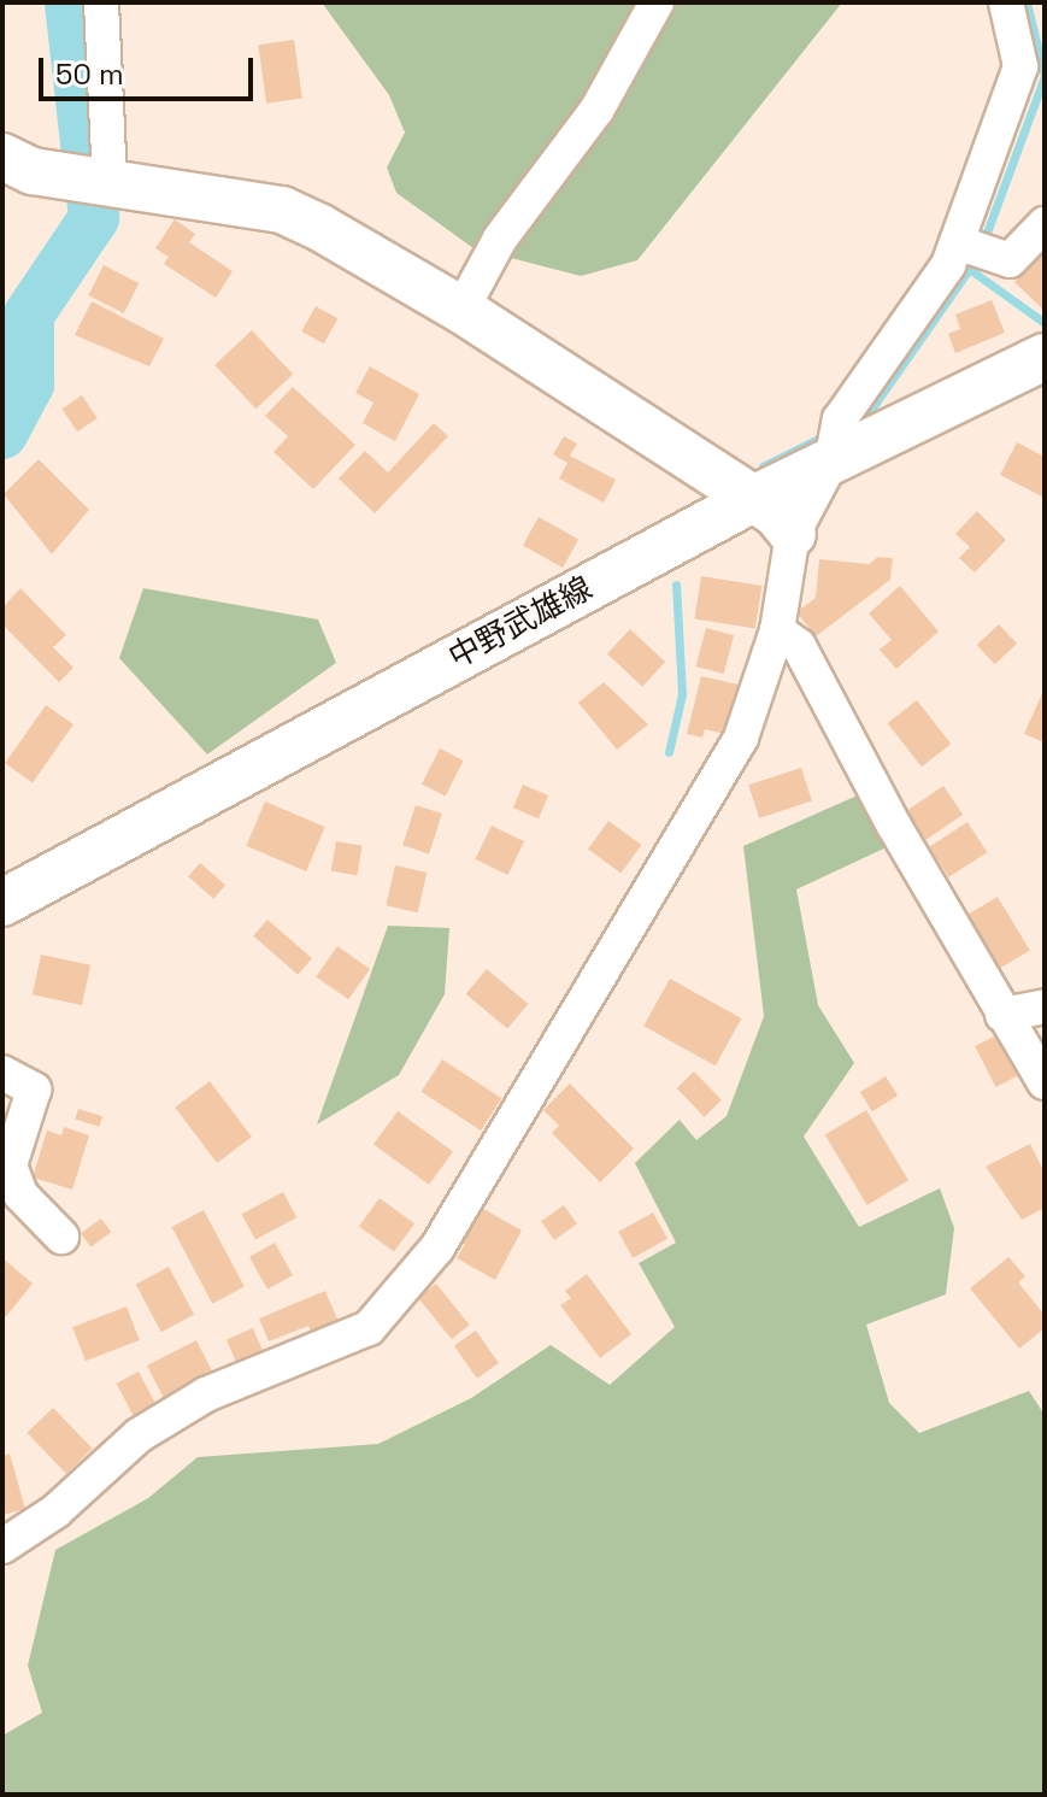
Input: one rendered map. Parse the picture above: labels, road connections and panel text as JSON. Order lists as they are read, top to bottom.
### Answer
{
  "streets": {
    "main road": ["中野武雄線"]
  },
  "scale_bar": "50 m"
}
